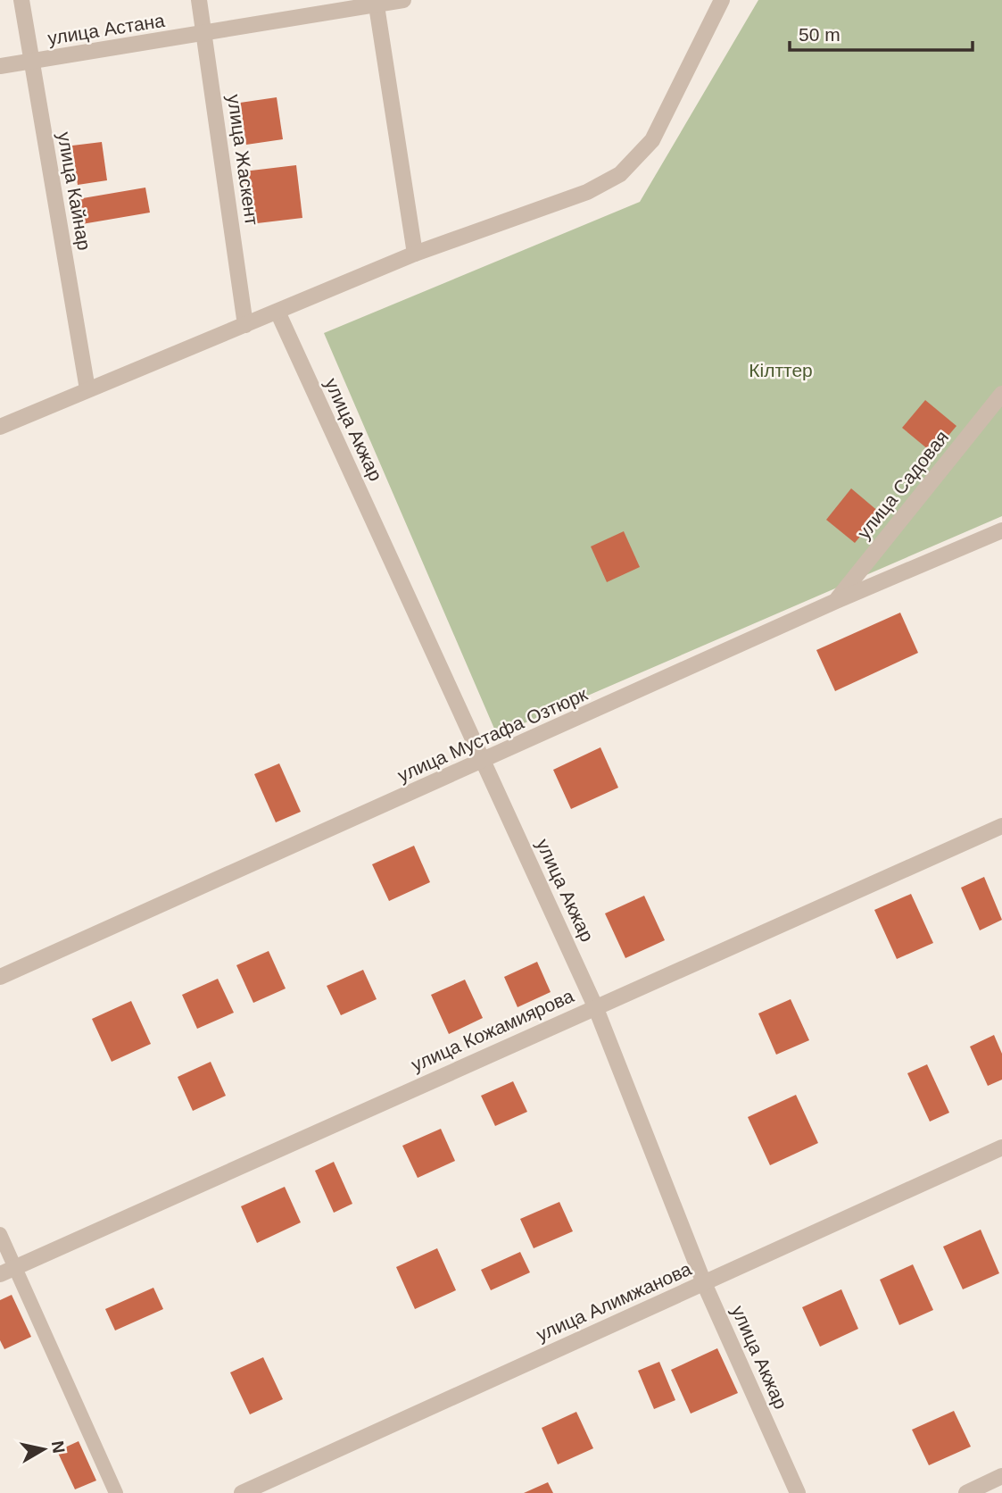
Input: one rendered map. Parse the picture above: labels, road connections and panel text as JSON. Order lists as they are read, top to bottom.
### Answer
{
  "streets": {
    "street": [
      "улица Астана",
      "улица Жаскент",
      "улица Кайнар",
      "улица Акжар",
      "улица Садовая",
      "улица Мустафа Озтюрк",
      "улица Кожамиярова",
      "улица Алимжанова"
    ]
  },
  "crossings": [
    ["улица Астана", "улица Жаскент"],
    ["улица Астана", "улица Кайнар"],
    ["улица Акжар", "улица Мустафа Озтюрк"],
    ["улица Акжар", "улица Кожамиярова"],
    ["улица Акжар", "улица Алимжанова"],
    ["улица Садовая", "улица Мустафа Озтюрк"]
  ],
  "parks": ["Кілттер"],
  "scale_bar": "50 m",
  "north": "right"
}
